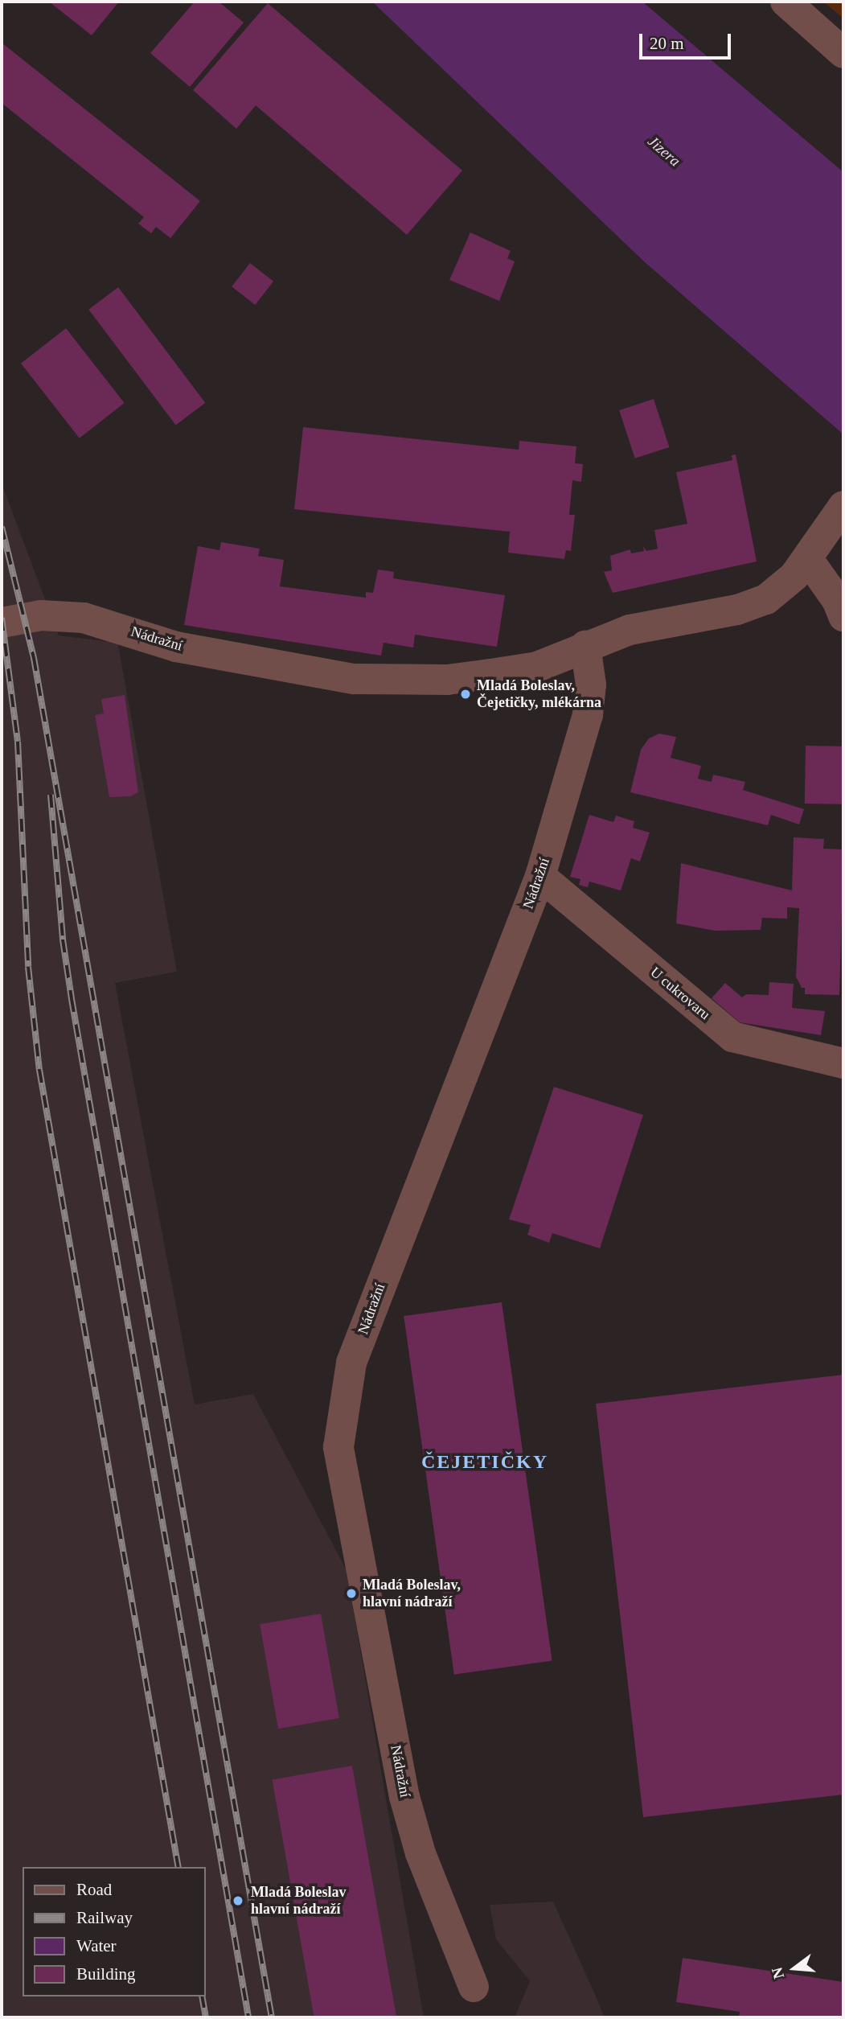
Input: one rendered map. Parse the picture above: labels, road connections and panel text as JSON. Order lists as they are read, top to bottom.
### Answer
{
  "streets": {
    "street": ["Nádražní", "U cukrovaru"]
  },
  "crossings": [
    ["Nádražní", "U cukrovaru"]
  ],
  "districts": ["ČEJETIČKY"],
  "water": ["Jizera"],
  "places": ["Mladá Boleslav, Čejetičky, mlékárna", "Mladá Boleslav, hlavní nádraží", "Mladá Boleslav hlavní nádraží"],
  "legend": [
    "Road",
    "Railway",
    "Water",
    "Building"
  ],
  "scale_bar": "20 m",
  "north": "left"
}
